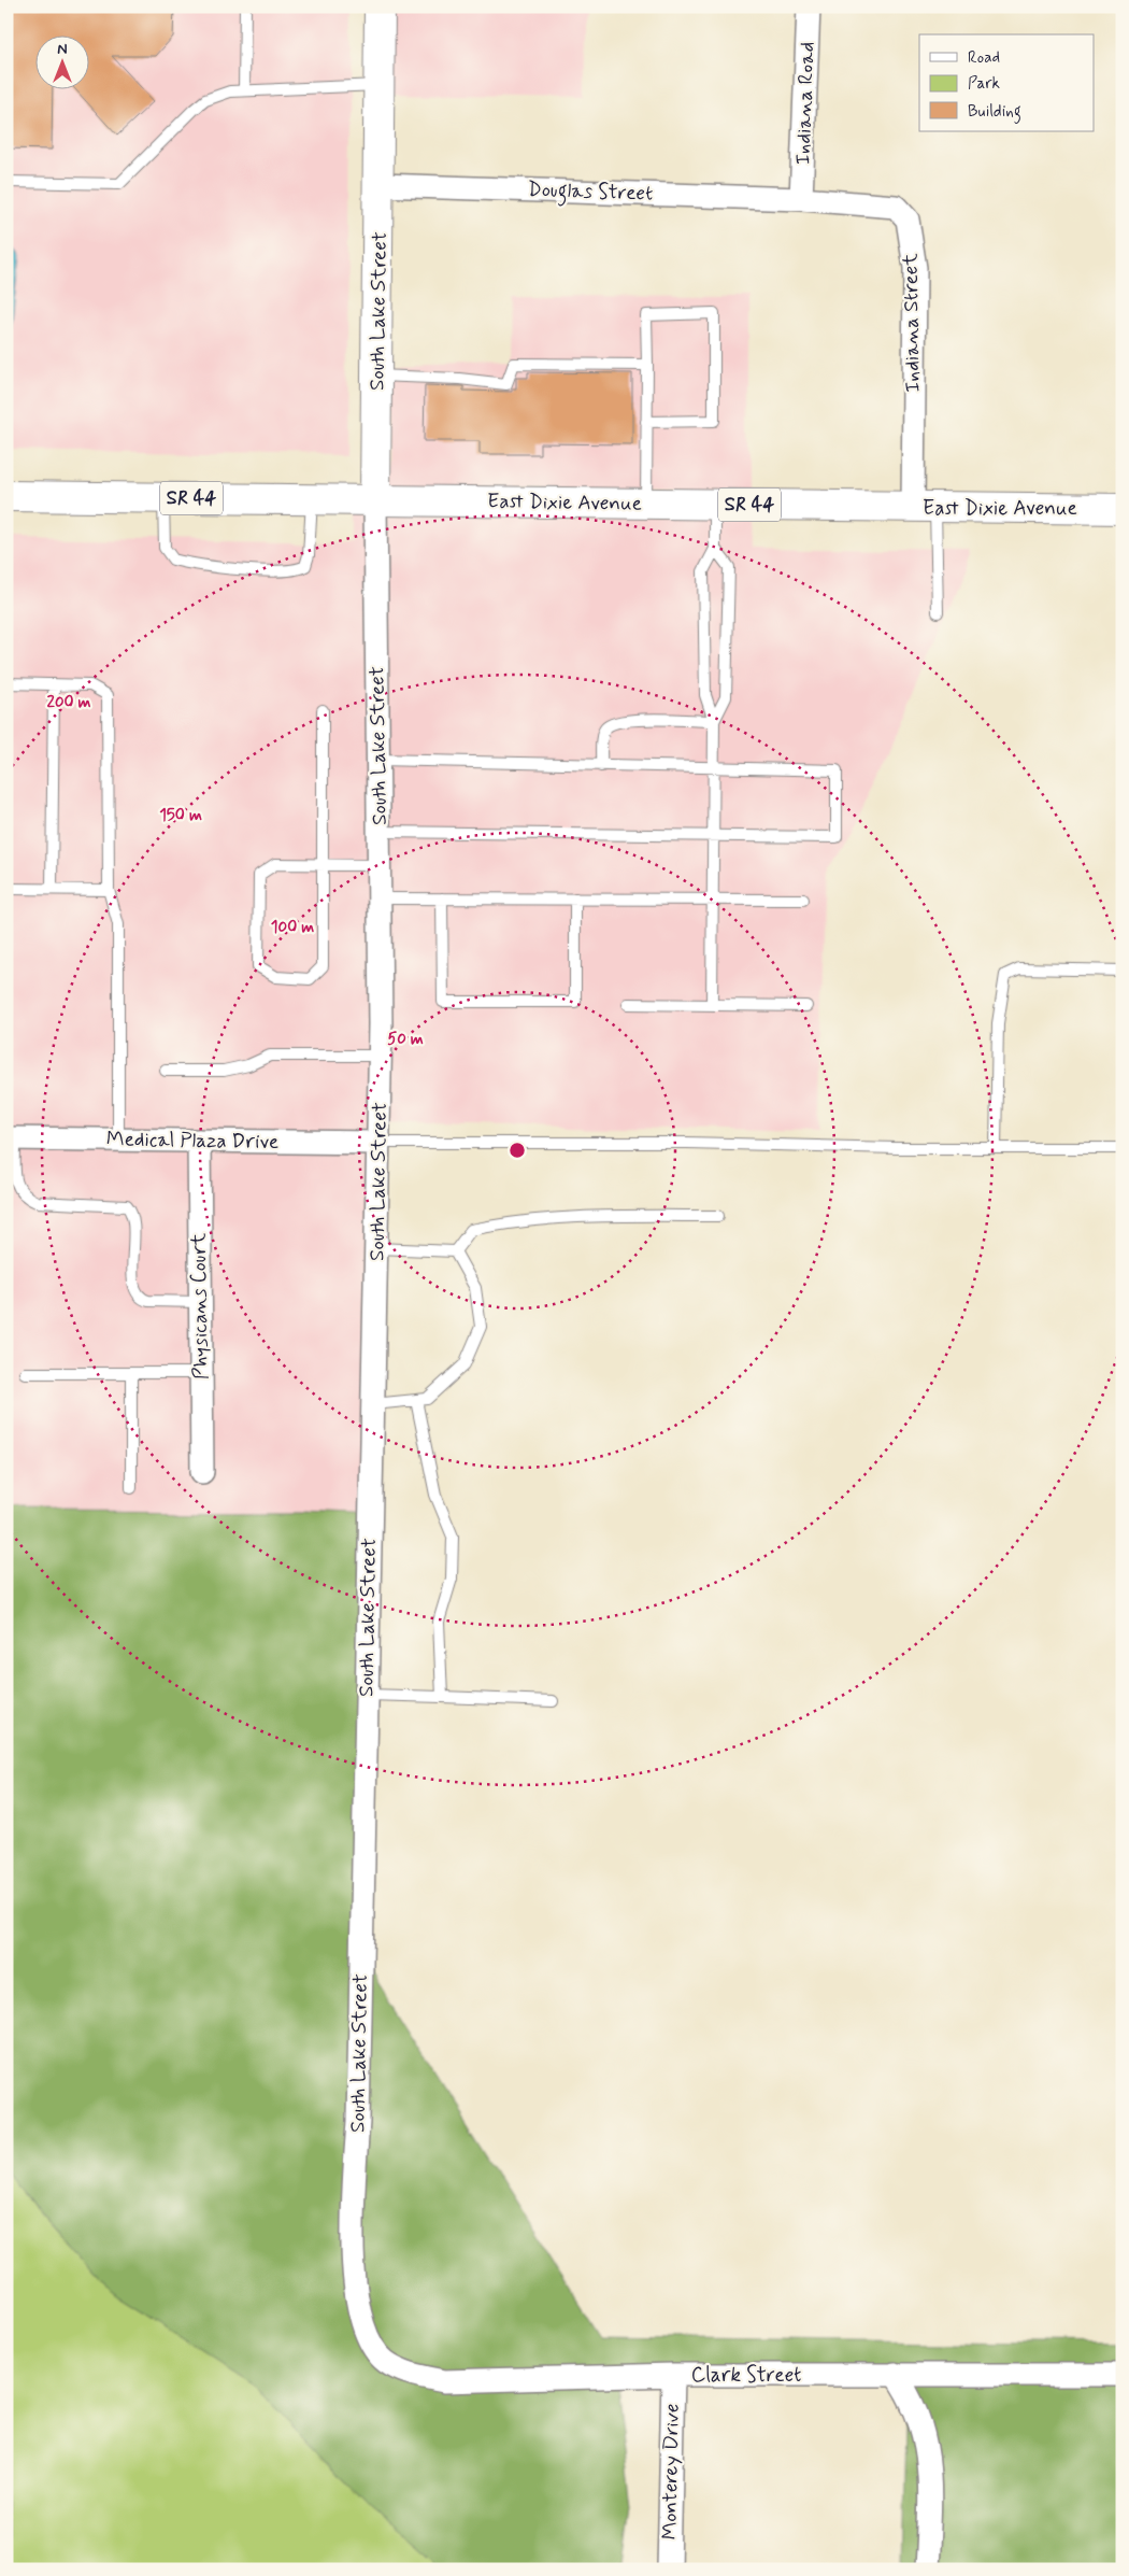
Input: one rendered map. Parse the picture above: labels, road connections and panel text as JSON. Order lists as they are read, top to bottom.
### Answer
{
  "streets": {
    "main road": ["South Lake Street", "SR 44", "East Dixie Avenue"],
    "street": [
      "Indiana Road",
      "Douglas Street",
      "Indiana Street",
      "Medical Plaza Drive",
      "Physicans Court",
      "Clark Street",
      "Monterey Drive"
    ]
  },
  "crossings": [
    ["Indiana Road", "Douglas Street"],
    ["Indiana Road", "Indiana Street"],
    ["Douglas Street", "South Lake Street"],
    ["Douglas Street", "Indiana Street"],
    ["South Lake Street", "East Dixie Avenue"],
    ["South Lake Street", "Medical Plaza Drive"],
    ["South Lake Street", "Clark Street"],
    ["Indiana Street", "East Dixie Avenue"],
    ["Medical Plaza Drive", "Physicans Court"],
    ["Clark Street", "Monterey Drive"]
  ],
  "legend": ["Road", "Park", "Building"],
  "north": "top",
  "rings": [
    "200 m",
    "150 m",
    "100 m",
    "50 m"
  ]
}
